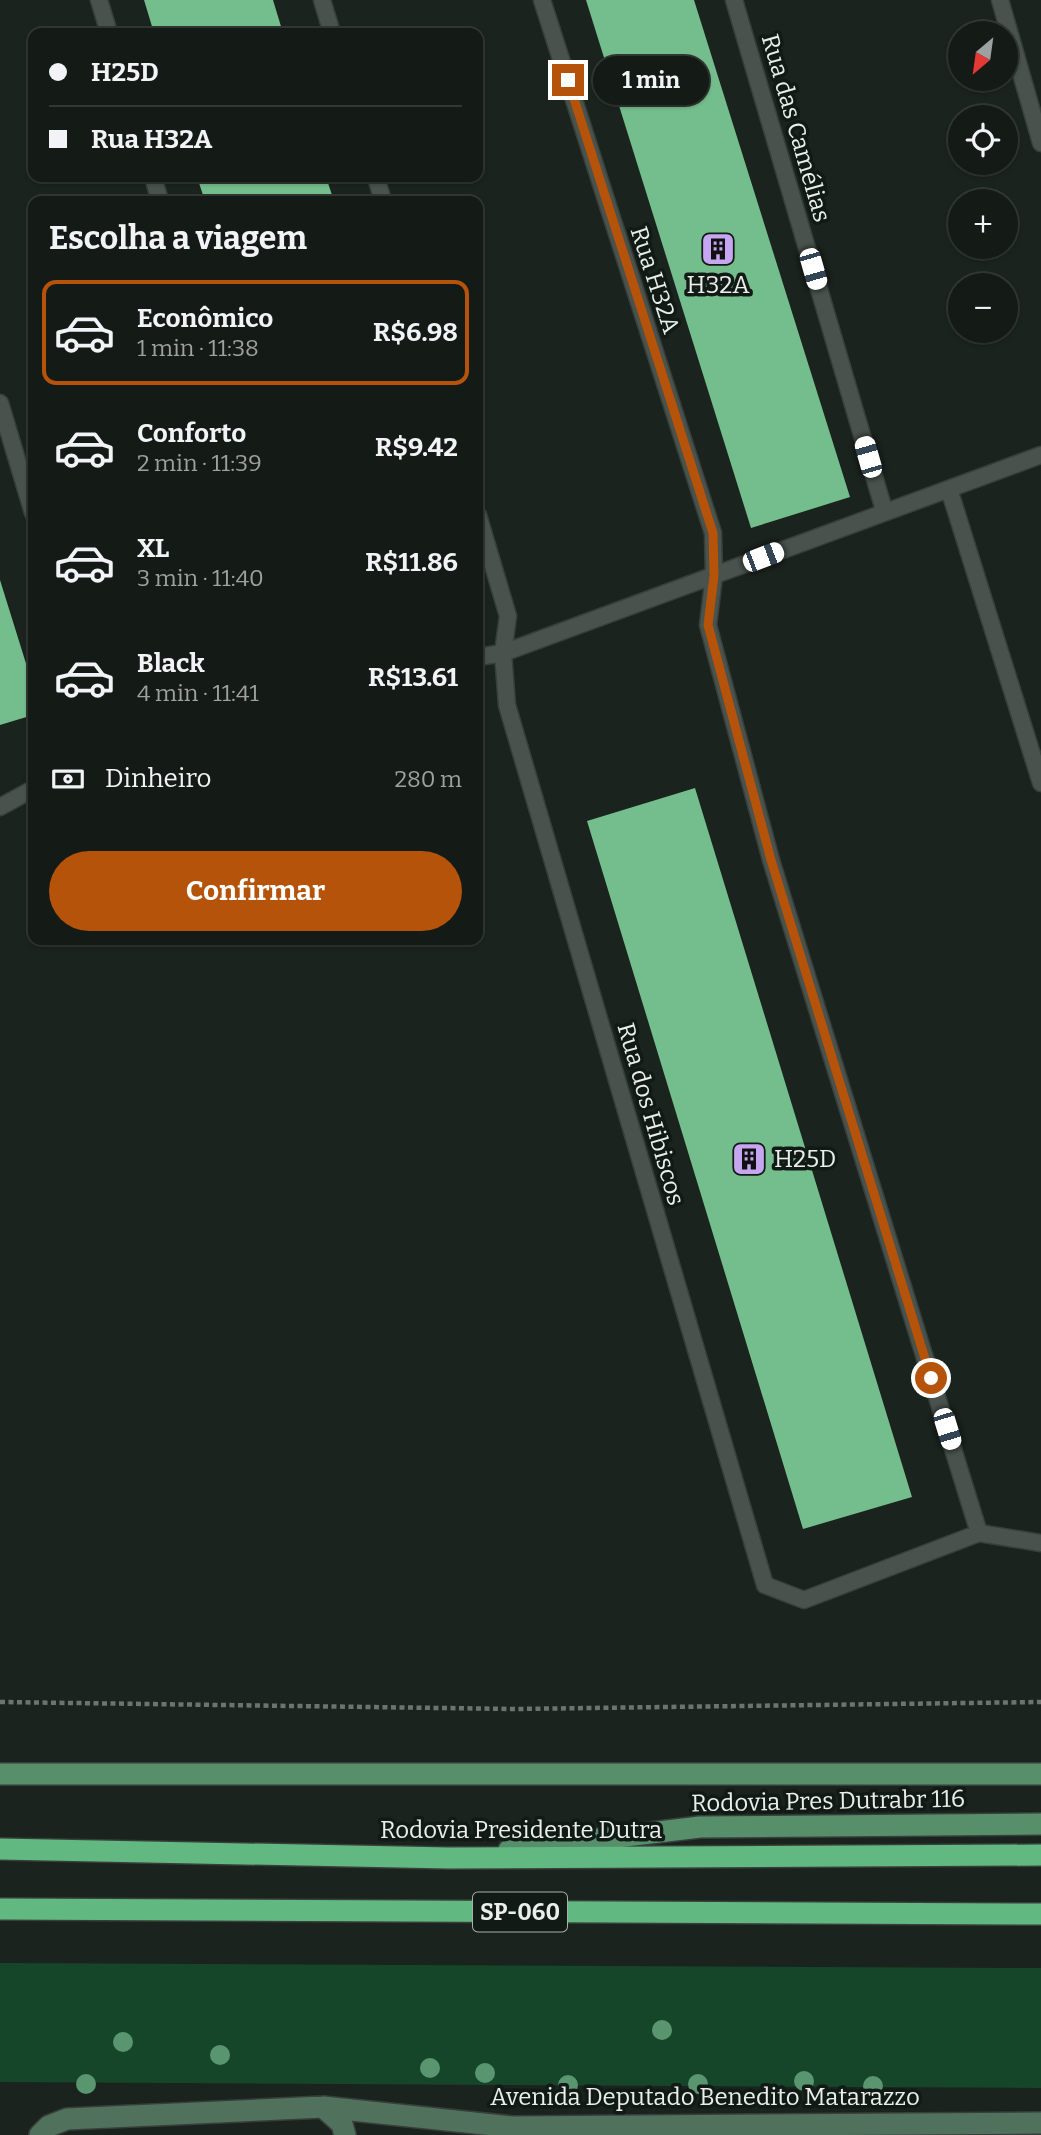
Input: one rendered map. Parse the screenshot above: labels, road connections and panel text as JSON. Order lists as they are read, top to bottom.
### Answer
{
  "streets": {
    "highway": ["Rodovia Presidente Dutra", "SP-060"],
    "main road": ["Rodovia Pres Dutrabr 116", "Avenida Deputado Benedito Matarazzo"],
    "lane": ["Rua das Camélias", "Rua H32A", "Rua dos Hibiscos"]
  },
  "crossings": [
    ["Rodovia Pres Dutrabr 116", "Rodovia Presidente Dutra"]
  ],
  "places": {
    "building": ["H32A", "H25D"]
  },
  "north": "bottom left",
  "page": {
    "map_buttons": ["+", "−"],
    "banner": ["H25D", "Rua H32A"],
    "bubble": "1 min",
    "heading": "Escolha a viagem",
    "list": [
      {
        "name": "Econômico",
        "note": "1 min · 11:38",
        "value": "R$6.98"
      },
      {
        "name": "Conforto",
        "note": "2 min · 11:39",
        "value": "R$9.42"
      },
      {
        "name": "XL",
        "note": "3 min · 11:40",
        "value": "R$11.86"
      },
      {
        "name": "Black",
        "note": "4 min · 11:41",
        "value": "R$13.61"
      }
    ],
    "pay": ["Dinheiro", "280 m"],
    "buttons": "Confirmar"
  }
}
